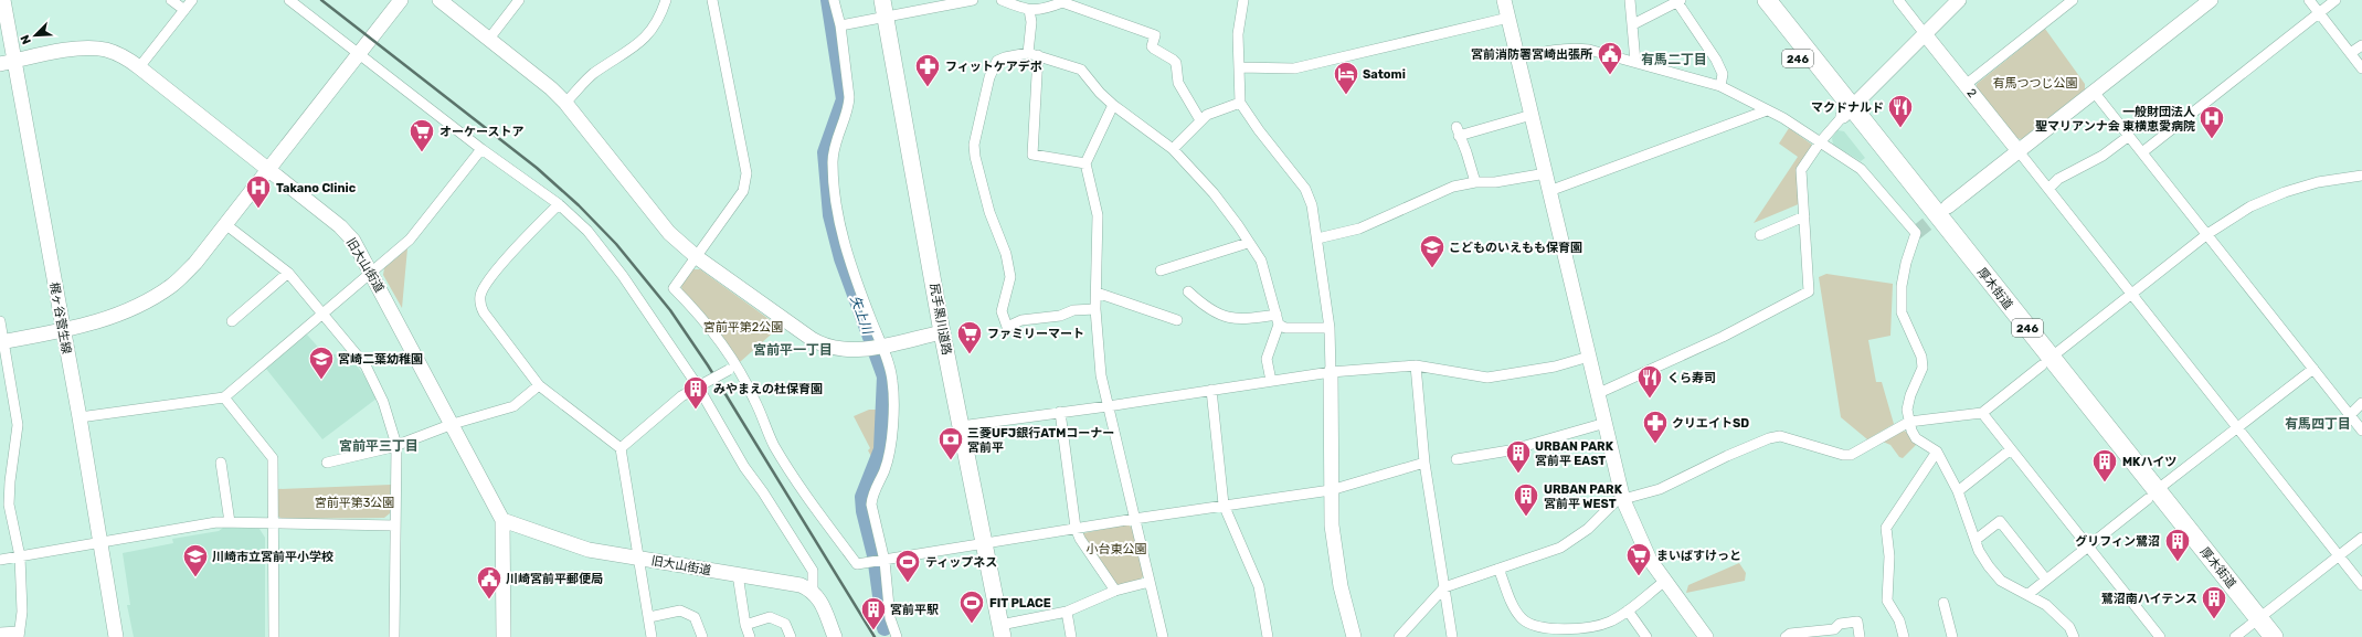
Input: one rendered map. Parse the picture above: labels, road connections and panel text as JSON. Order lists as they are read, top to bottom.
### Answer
{
  "streets": {
    "highway": ["246", "厚木街道"],
    "main road": ["尻手黒川道路"],
    "street": ["2", "旧大山街道", "梶ヶ谷菅生線"]
  },
  "crossings": [
    ["旧大山街道", "梶ヶ谷菅生線"]
  ],
  "districts": [
    "有馬二丁目",
    "宮前平一丁目",
    "有馬四丁目",
    "宮前平三丁目"
  ],
  "water": ["矢上川"],
  "parks": [
    "有馬つつじ公園",
    "宮前平第2公園",
    "宮前平第3公園",
    "小台東公園"
  ],
  "places": {
    "public building": ["宮前消防署宮崎出張所", "川崎宮前平郵便局"],
    "pharmacy": ["フィットケアデポ", "クリエイトSD"],
    "hotel": ["Satomi"],
    "restaurant": ["マクドナルド", "くら寿司"],
    "hospital": ["一般財団法人 聖マリアンナ会 東横恵愛病院", "Takano Clinic"],
    "supermarket": ["オーケーストア", "ファミリーマート", "まいばすけっと"],
    "school or university": ["こどものいえもも保育園", "宮崎二葉幼稚園", "川崎市立宮前平小学校"],
    "building": [
      "みやまえの杜保育園",
      "URBAN PARK 宮前平 EAST",
      "MKハイツ",
      "URBAN PARK 宮前平 WEST",
      "グリフィン鷺沼",
      "鷺沼南ハイテンス",
      "宮前平駅"
    ],
    "bank": ["三菱UFJ銀行ATMコーナー 宮前平"],
    "sports": ["ティップネス", "FIT PLACE"]
  },
  "north": "bottom left"
}
